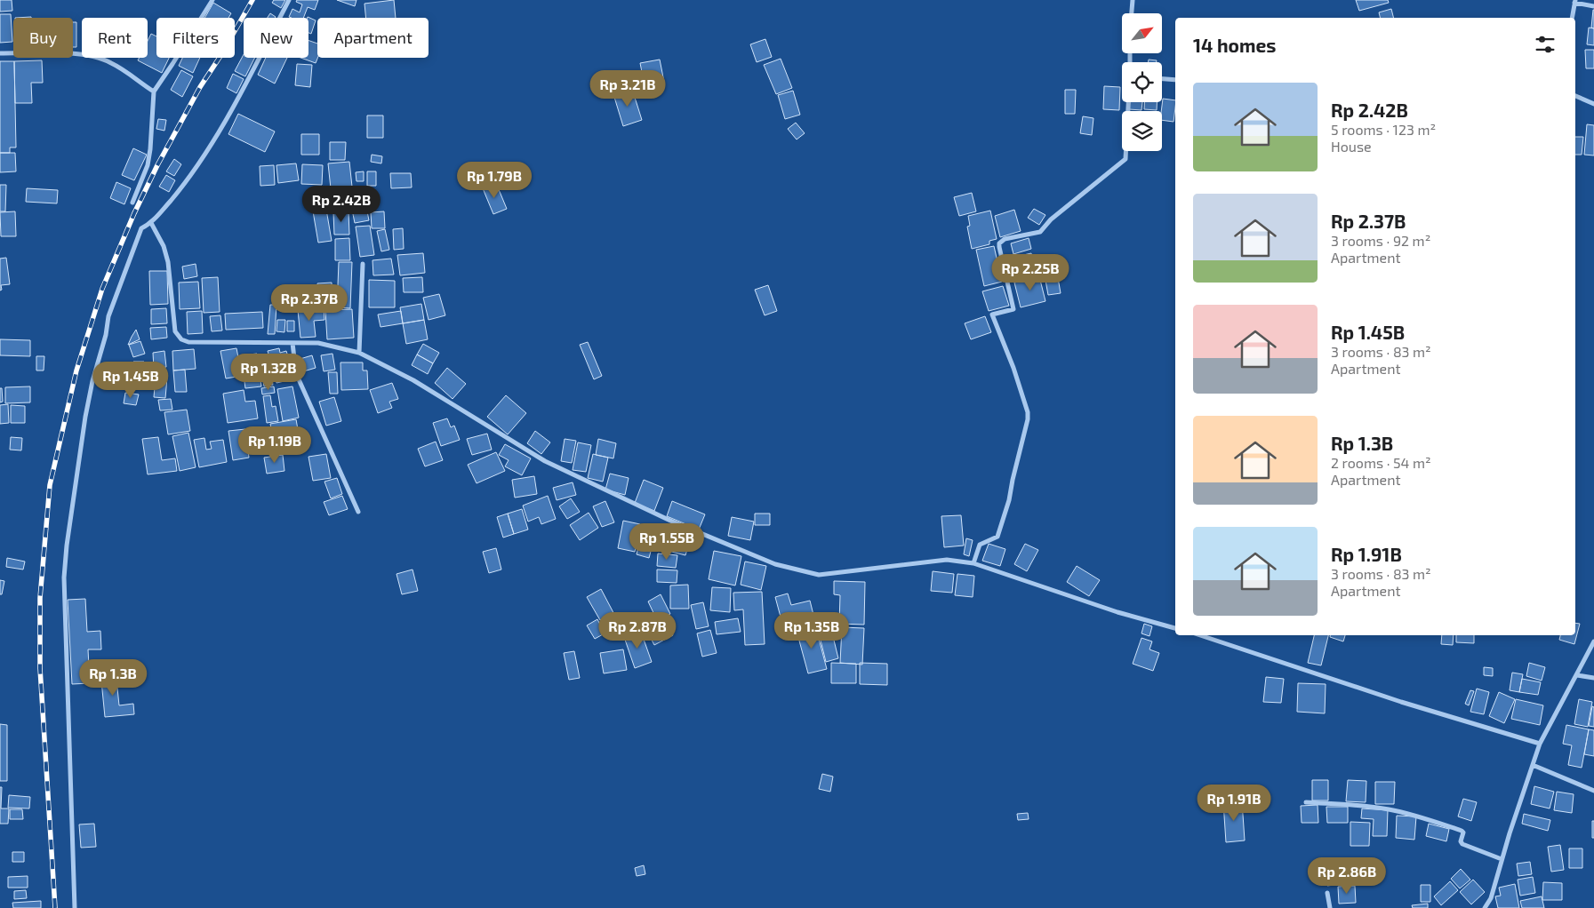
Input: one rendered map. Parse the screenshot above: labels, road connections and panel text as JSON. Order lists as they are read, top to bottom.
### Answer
{
  "north": "top right",
  "page": {
    "chip": [
      "Buy",
      "Rent",
      "Filters",
      "New",
      "Apartment"
    ],
    "heading": "14 homes",
    "price": [
      "Rp 3.21B",
      "Rp 1.79B",
      "Rp 2.42B",
      "Rp 2.25B",
      "Rp 2.37B",
      "Rp 1.32B",
      "Rp 1.45B",
      "Rp 1.19B",
      "Rp 1.55B",
      "Rp 2.87B",
      "Rp 1.35B",
      "Rp 1.3B",
      "Rp 1.91B",
      "Rp 2.86B"
    ],
    "list": [
      {
        "name": "Rp 2.42B",
        "note": "5 rooms · 123 m² · House"
      },
      {
        "name": "Rp 2.37B",
        "note": "3 rooms · 92 m² · Apartment"
      },
      {
        "name": "Rp 1.45B",
        "note": "3 rooms · 83 m² · Apartment"
      },
      {
        "name": "Rp 1.3B",
        "note": "2 rooms · 54 m² · Apartment"
      },
      {
        "name": "Rp 1.91B",
        "note": "3 rooms · 83 m² · Apartment"
      }
    ]
  }
}
